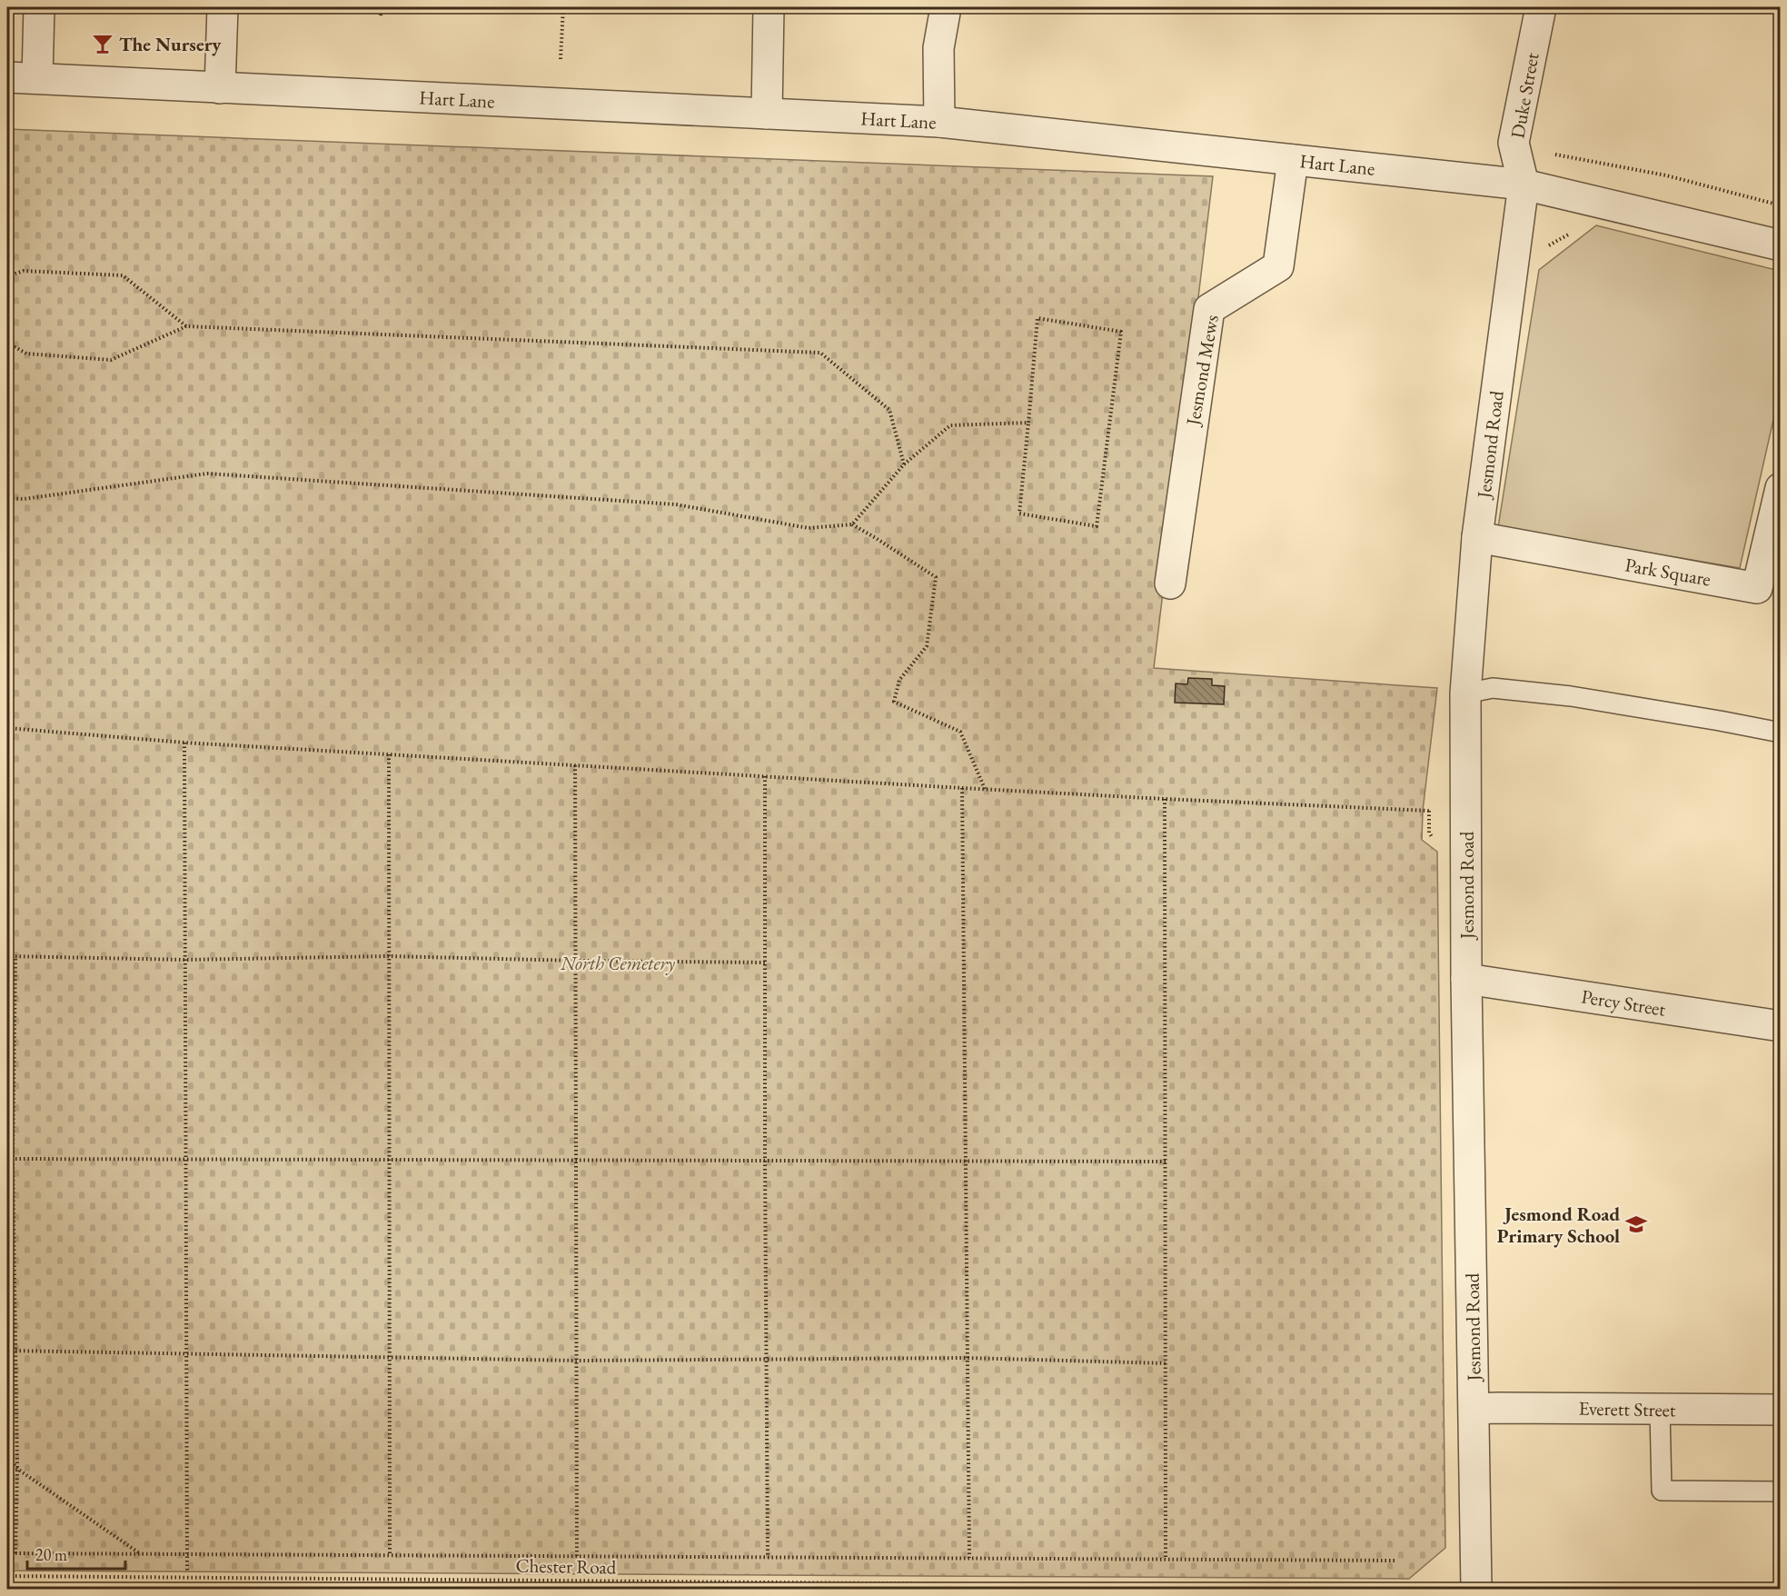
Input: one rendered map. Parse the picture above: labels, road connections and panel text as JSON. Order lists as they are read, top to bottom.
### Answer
{
  "streets": {
    "street": [
      "Duke Street",
      "Hart Lane",
      "Jesmond Mews",
      "Jesmond Road",
      "Park Square",
      "Percy Street",
      "Everett Street"
    ],
    "path": ["Chester Road"]
  },
  "crossings": [
    ["Duke Street", "Hart Lane"],
    ["Duke Street", "Jesmond Road"],
    ["Hart Lane", "Jesmond Mews"],
    ["Hart Lane", "Jesmond Road"],
    ["Jesmond Road", "Park Square"],
    ["Jesmond Road", "Percy Street"],
    ["Jesmond Road", "Everett Street"],
    ["Jesmond Road", "Chester Road"]
  ],
  "parks": ["North Cemetery"],
  "places": {
    "bar": ["The Nursery"],
    "school or university": ["Jesmond Road Primary School"]
  },
  "scale_bar": "20 m"
}
